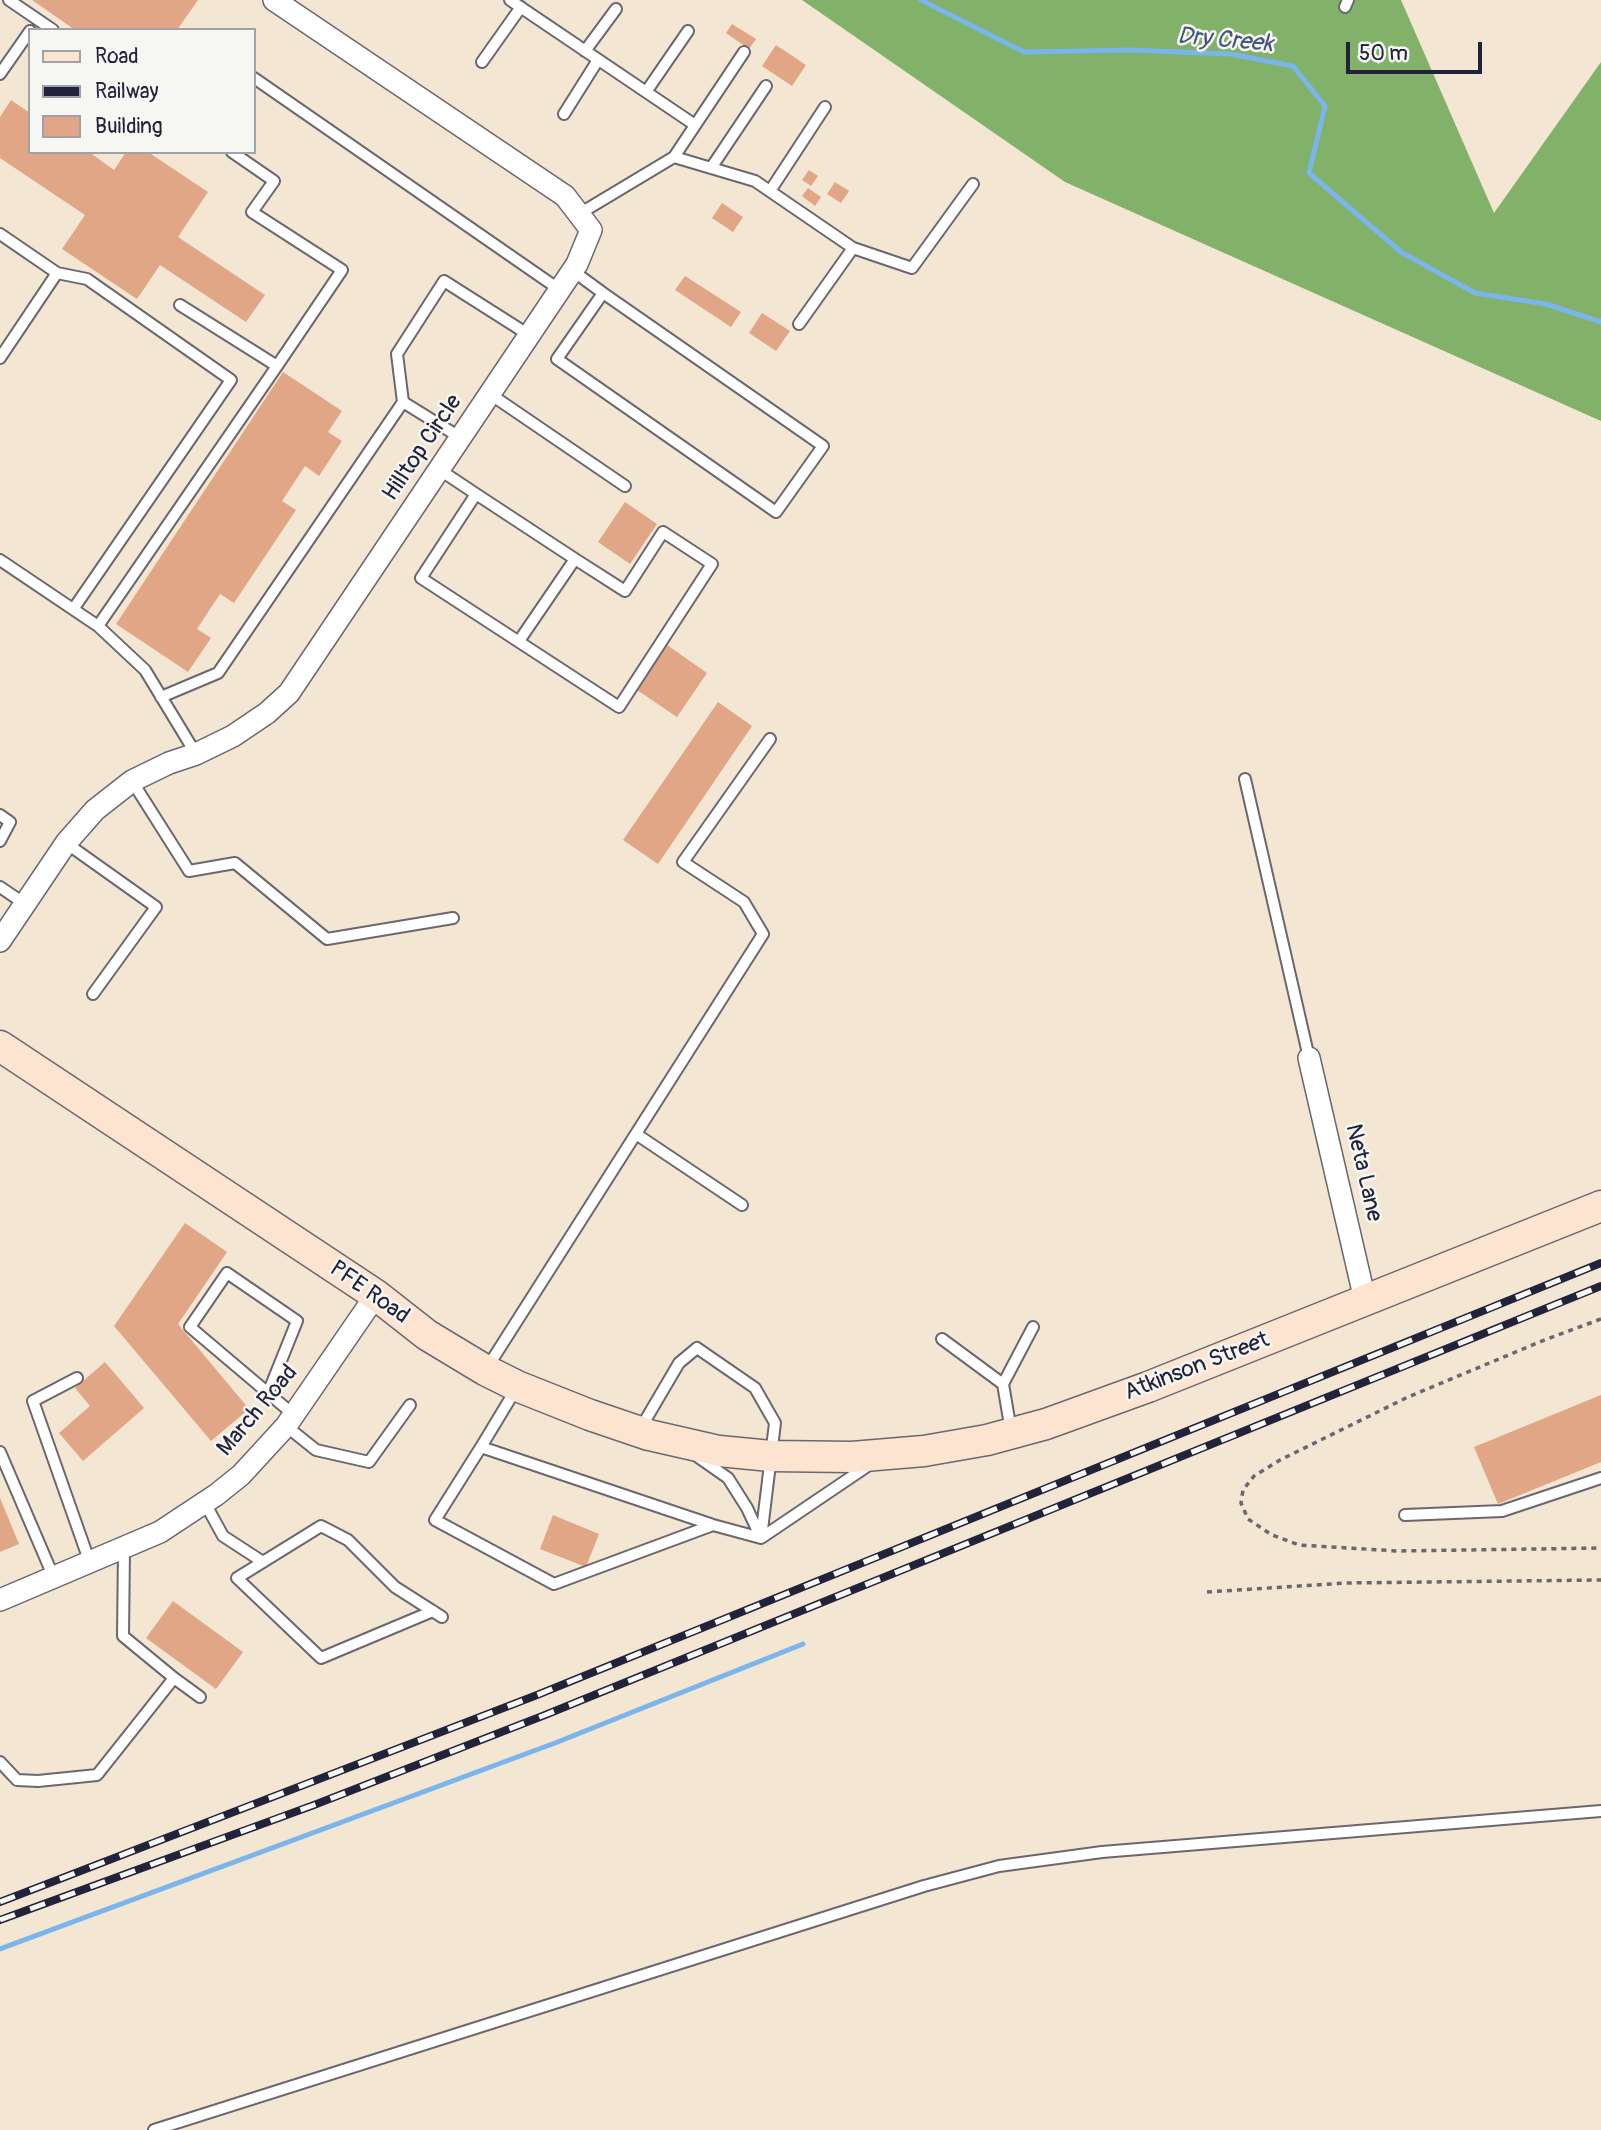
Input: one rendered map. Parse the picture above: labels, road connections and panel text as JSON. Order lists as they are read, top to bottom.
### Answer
{
  "streets": {
    "main road": ["PFE Road", "Atkinson Street"],
    "street": ["Hilltop Circle", "Neta Lane", "March Road"]
  },
  "crossings": [
    ["Neta Lane", "Atkinson Street"],
    ["PFE Road", "Atkinson Street"],
    ["PFE Road", "March Road"]
  ],
  "water": ["Dry Creek"],
  "legend": ["Road", "Railway", "Building"],
  "scale_bar": "50 m"
}
